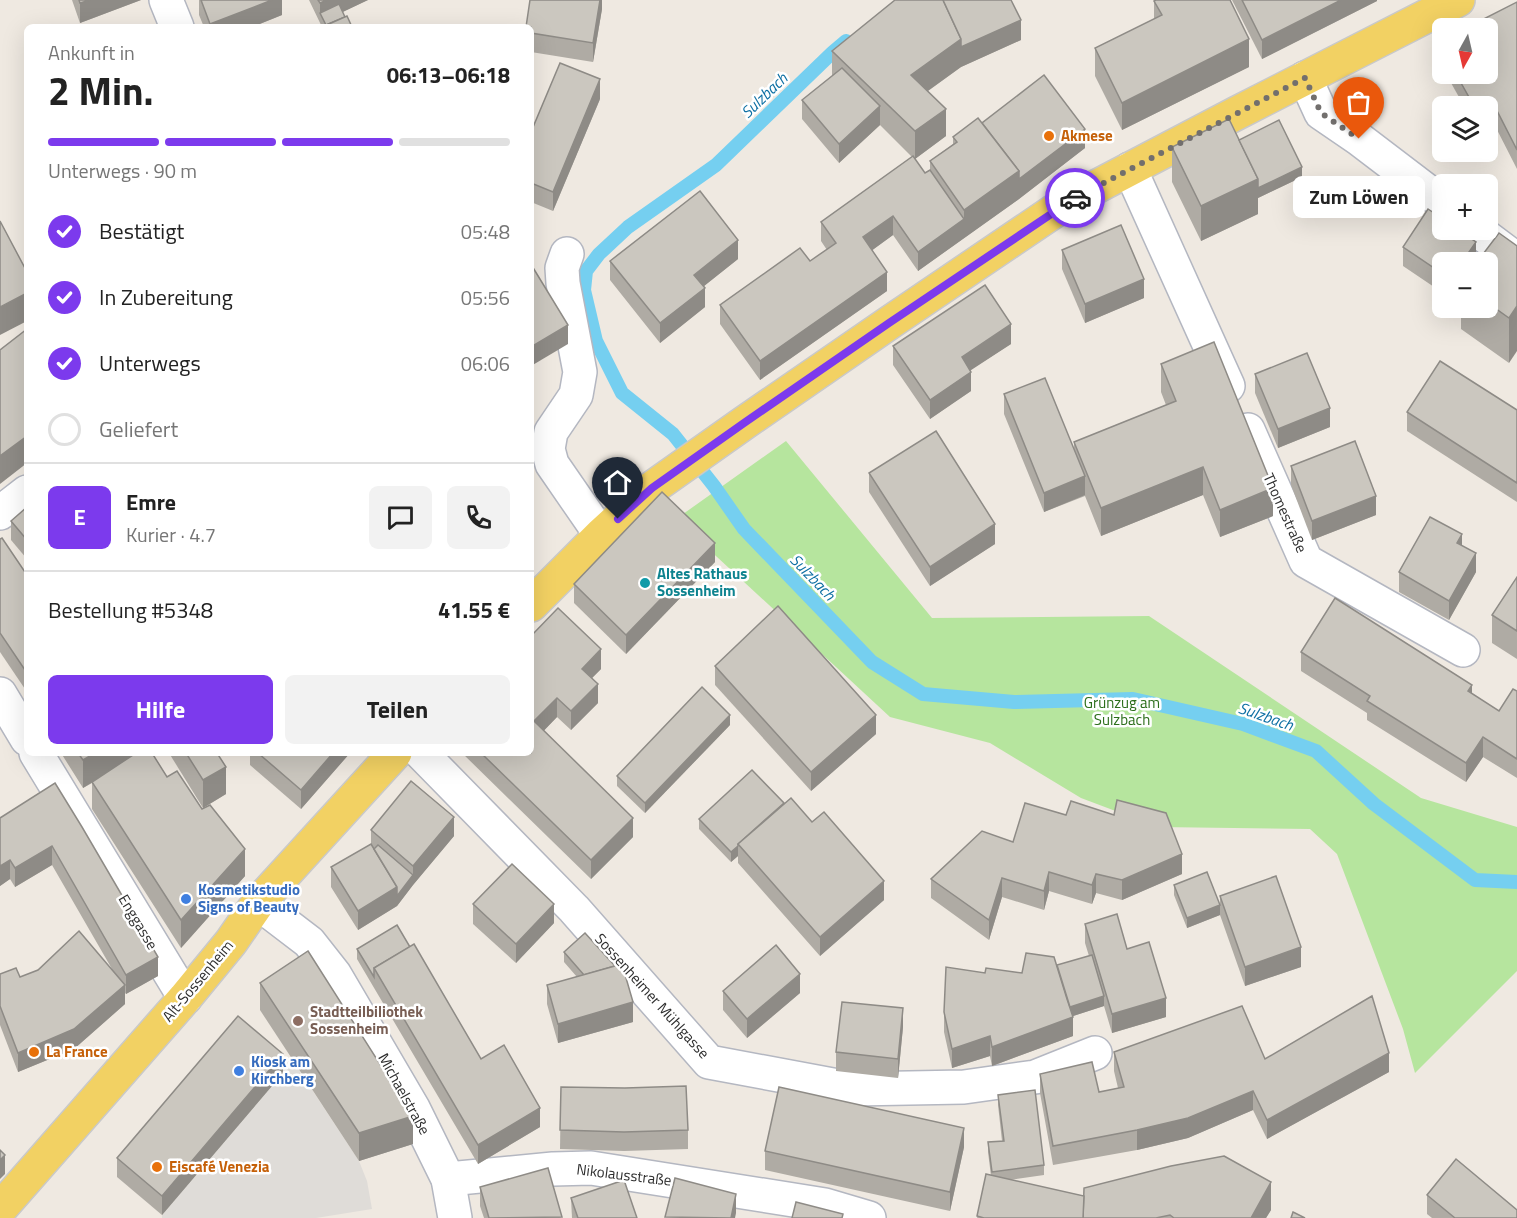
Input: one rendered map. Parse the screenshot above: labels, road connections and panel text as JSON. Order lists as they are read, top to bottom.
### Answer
{
  "streets": {
    "main road": ["Alt-Sossenheim"],
    "street": [
      "Thomestraße",
      "Enggasse",
      "Sossenheimer Mühlgasse",
      "Michaelstraße",
      "Nikolausstraße"
    ]
  },
  "crossings": [
    ["Enggasse", "Alt-Sossenheim"],
    ["Alt-Sossenheim", "Michaelstraße"],
    ["Michaelstraße", "Nikolausstraße"]
  ],
  "water": ["Sulzbach"],
  "parks": ["Grünzug am Sulzbach"],
  "places": [
    "Akmese",
    "Zum Löwen",
    "Altes Rathaus Sossenheim",
    "Kosmetikstudio Signs of Beauty",
    "Stadtteilbiliothek Sossenheim",
    "La France",
    "Kiosk am Kirchberg",
    "Eiscafé Venezia"
  ],
  "north": "bottom",
  "page": {
    "map_buttons": ["+", "−"],
    "heading": ["2 Min.", "Ankunft in", "06:13–06:18"],
    "panel": [
      "Emre",
      "Kurier · 4.7",
      "Bestellung #5348",
      "41.55 €"
    ],
    "bar": "Unterwegs · 90 m",
    "bubble": "Zum Löwen",
    "list": [
      ["Bestätigt", "05:48"],
      ["In Zubereitung", "05:56"],
      ["Unterwegs", "06:06"],
      "Geliefert"
    ],
    "round": "E",
    "buttons": ["Hilfe", "Teilen"]
  }
}
